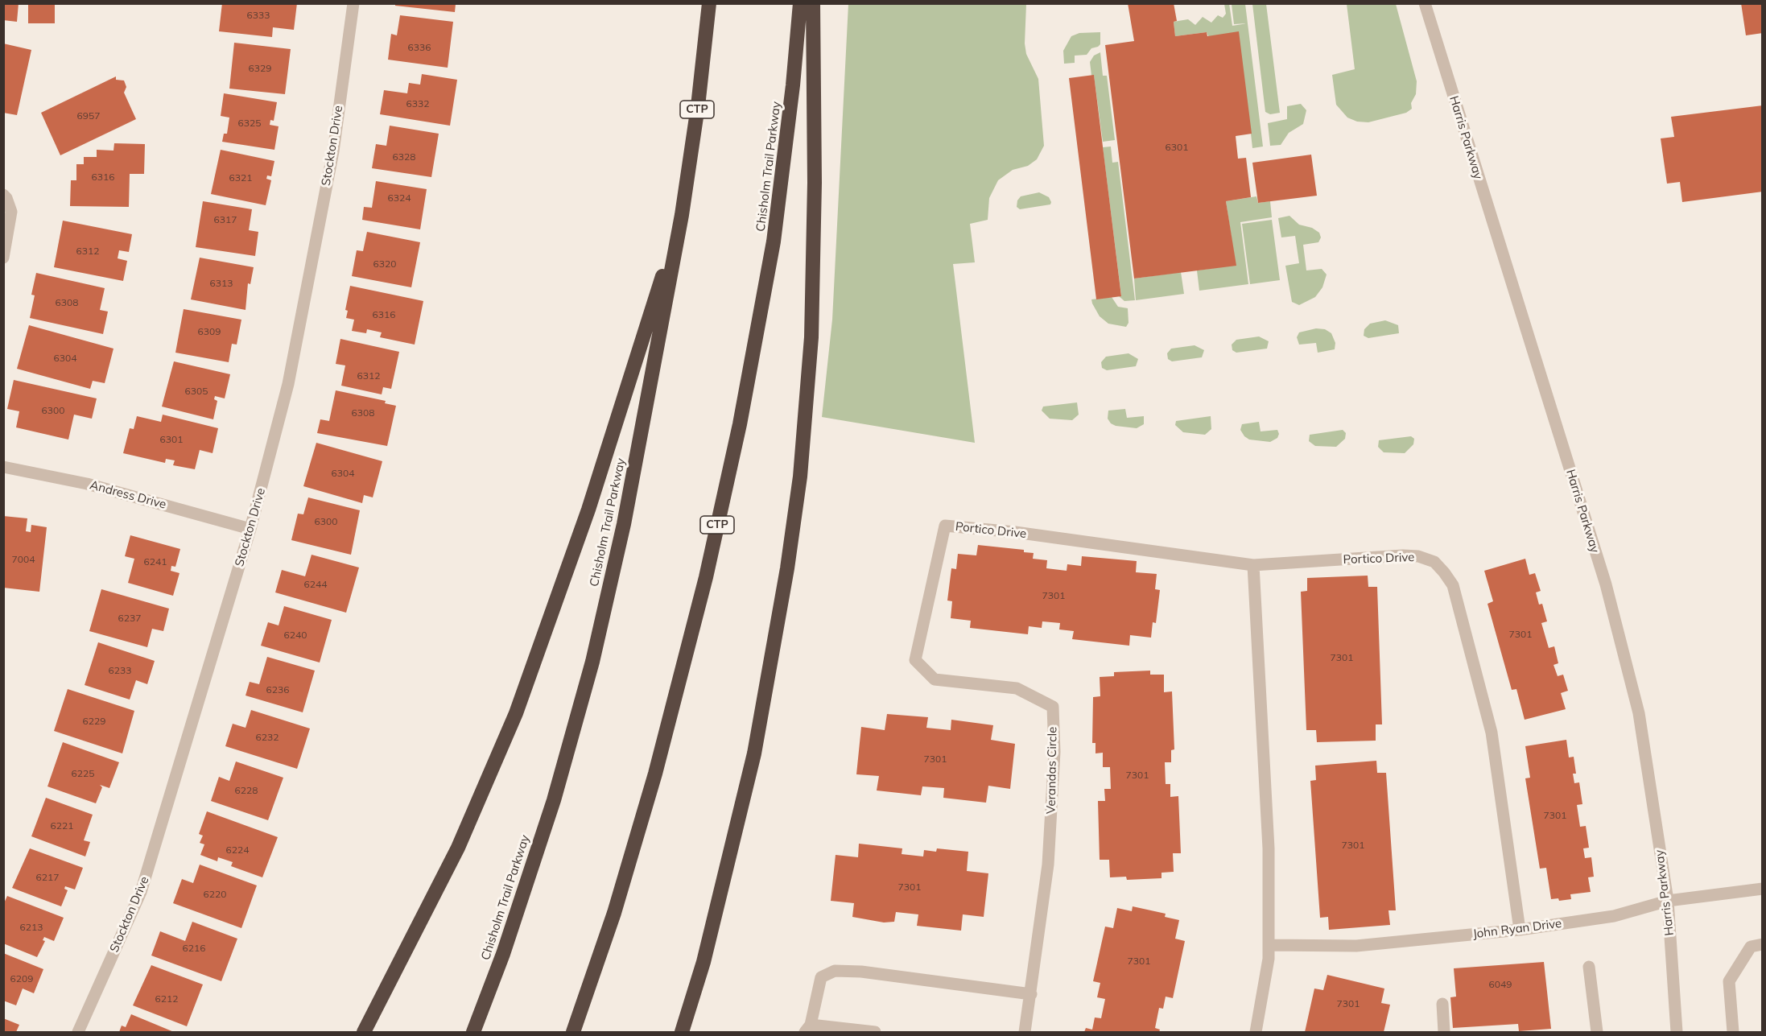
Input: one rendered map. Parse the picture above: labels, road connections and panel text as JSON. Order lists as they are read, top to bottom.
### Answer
{
  "streets": {
    "highway": ["CTP", "Chisholm Trail Parkway"],
    "street": [
      "Harris Parkway",
      "Stockton Drive",
      "Andress Drive",
      "Portico Drive",
      "Verandas Circle",
      "John Ryan Drive"
    ]
  },
  "crossings": [
    ["Harris Parkway", "John Ryan Drive"],
    ["Stockton Drive", "Andress Drive"],
    ["Portico Drive", "Verandas Circle"],
    ["Portico Drive", "John Ryan Drive"]
  ],
  "house_numbers": [
    "6333",
    "6336",
    "6329",
    "6332",
    "6957",
    "6325",
    "6301",
    "6328",
    "6316",
    "6321",
    "6324",
    "6317",
    "6312",
    "6320",
    "6313",
    "6308",
    "6316",
    "6309",
    "6304",
    "6312",
    "6305",
    "6300",
    "6308",
    "6301",
    "6304",
    "6300",
    "7004",
    "6241",
    "6244",
    "7301",
    "6237",
    "7301",
    "6240",
    "7301",
    "6233",
    "6236",
    "6229",
    "6232",
    "7301",
    "6225",
    "7301",
    "6228",
    "7301",
    "6221",
    "7301",
    "6224",
    "6217",
    "7301",
    "6220",
    "6213",
    "6216",
    "7301",
    "6209",
    "6049",
    "6212",
    "7301"
  ]
}
